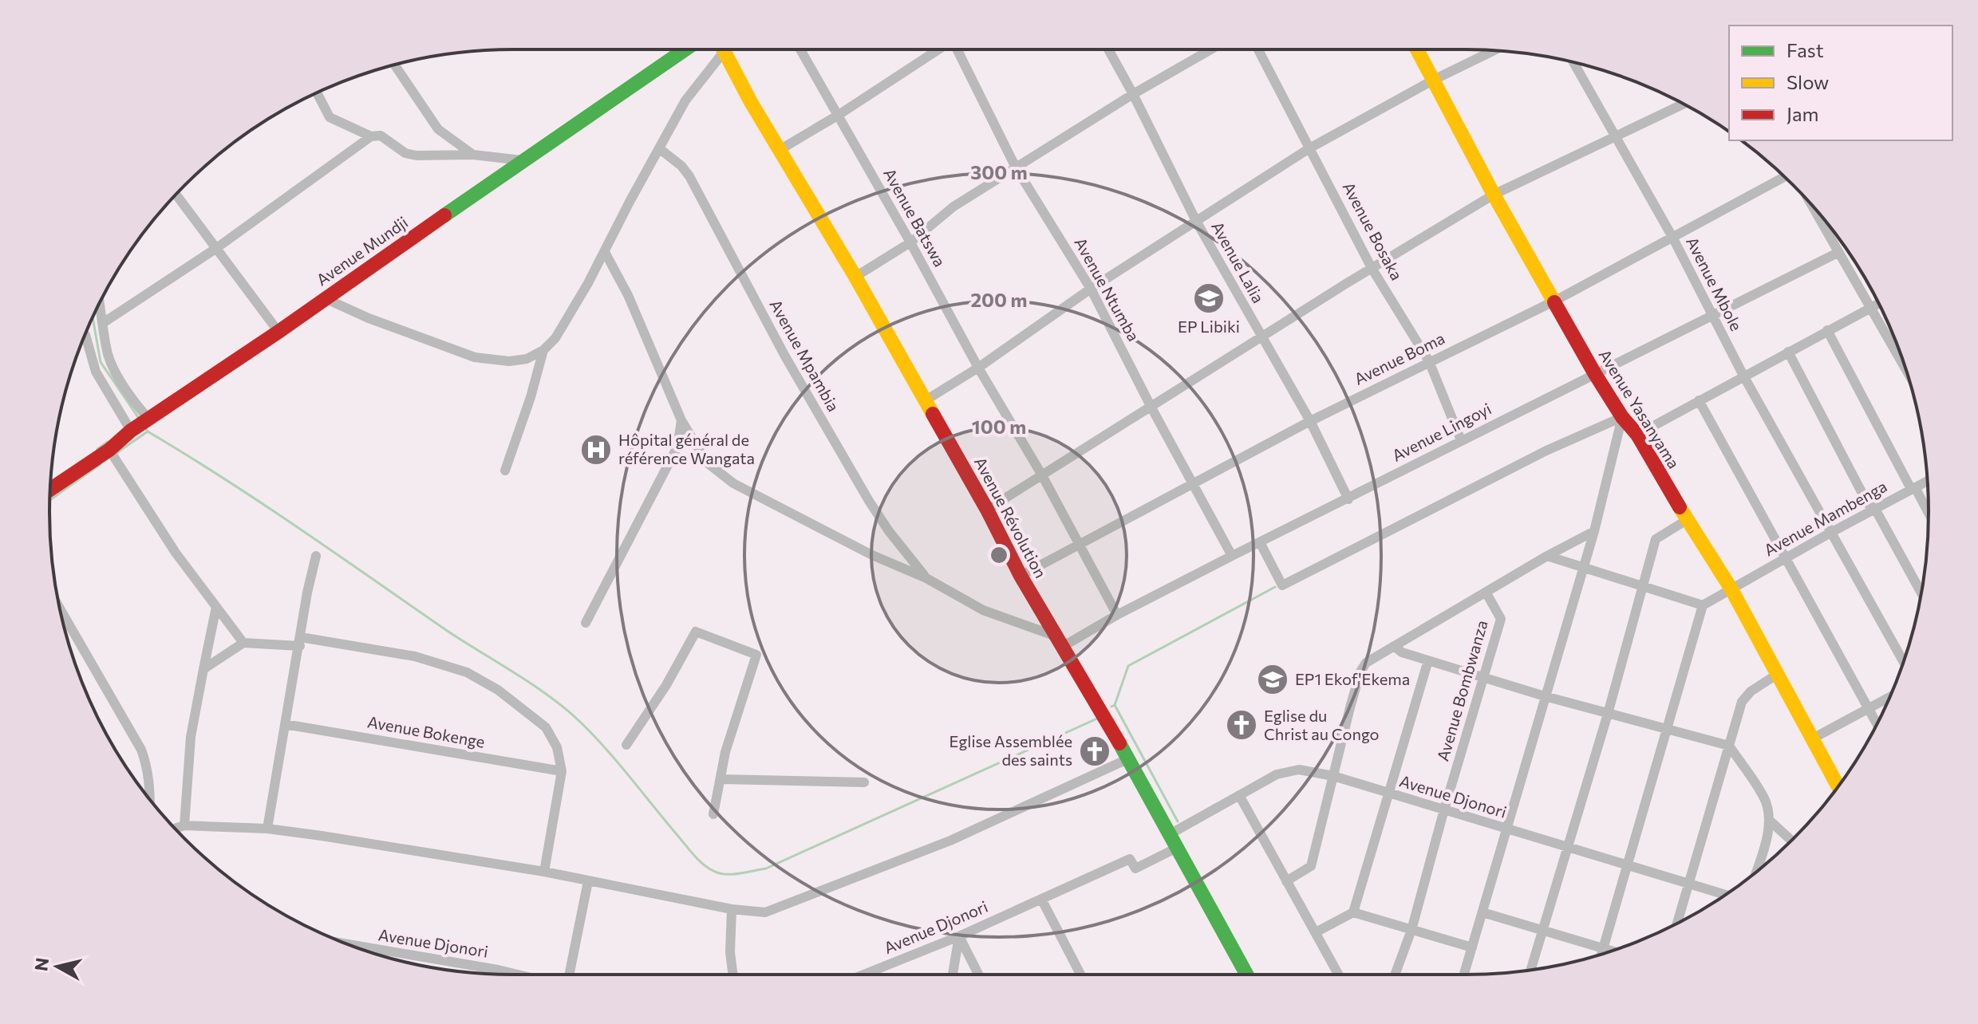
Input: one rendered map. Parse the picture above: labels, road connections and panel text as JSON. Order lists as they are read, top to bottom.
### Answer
{
  "streets": {
    "street": [
      "Avenue Batswa",
      "Avenue Bosaka",
      "Avenue Mundji",
      "Avenue Lalia",
      "Avenue Mbole",
      "Avenue Ntumba",
      "Avenue Mpambia",
      "Avenue Boma",
      "Avenue Yasanyama",
      "Avenue Lingoyi",
      "Avenue Révolution",
      "Avenue Mambenga",
      "Avenue Bombwanza",
      "Avenue Bokenge",
      "Avenue Djonori"
    ]
  },
  "crossings": [
    ["Avenue Batswa", "Avenue Boma"],
    ["Avenue Batswa", "Avenue Lingoyi"],
    ["Avenue Bosaka", "Avenue Boma"],
    ["Avenue Bosaka", "Avenue Lingoyi"],
    ["Avenue Lalia", "Avenue Boma"],
    ["Avenue Lalia", "Avenue Lingoyi"],
    ["Avenue Mbole", "Avenue Boma"],
    ["Avenue Mbole", "Avenue Lingoyi"],
    ["Avenue Mbole", "Avenue Mambenga"],
    ["Avenue Ntumba", "Avenue Boma"],
    ["Avenue Ntumba", "Avenue Lingoyi"],
    ["Avenue Boma", "Avenue Yasanyama"],
    ["Avenue Boma", "Avenue Révolution"],
    ["Avenue Yasanyama", "Avenue Lingoyi"],
    ["Avenue Yasanyama", "Avenue Mambenga"],
    ["Avenue Lingoyi", "Avenue Révolution"],
    ["Avenue Révolution", "Avenue Djonori"],
    ["Avenue Bombwanza", "Avenue Djonori"]
  ],
  "places": {
    "school or university": ["EP Libiki", "EP1 Ekof'Ekema"],
    "hospital": ["Hôpital général de référence Wangata"],
    "church": ["Eglise du Christ au Congo", "Eglise Assemblée des saints"]
  },
  "legend": ["Fast", "Slow", "Jam"],
  "north": "left",
  "rings": ["300 m", "200 m", "100 m"]
}
